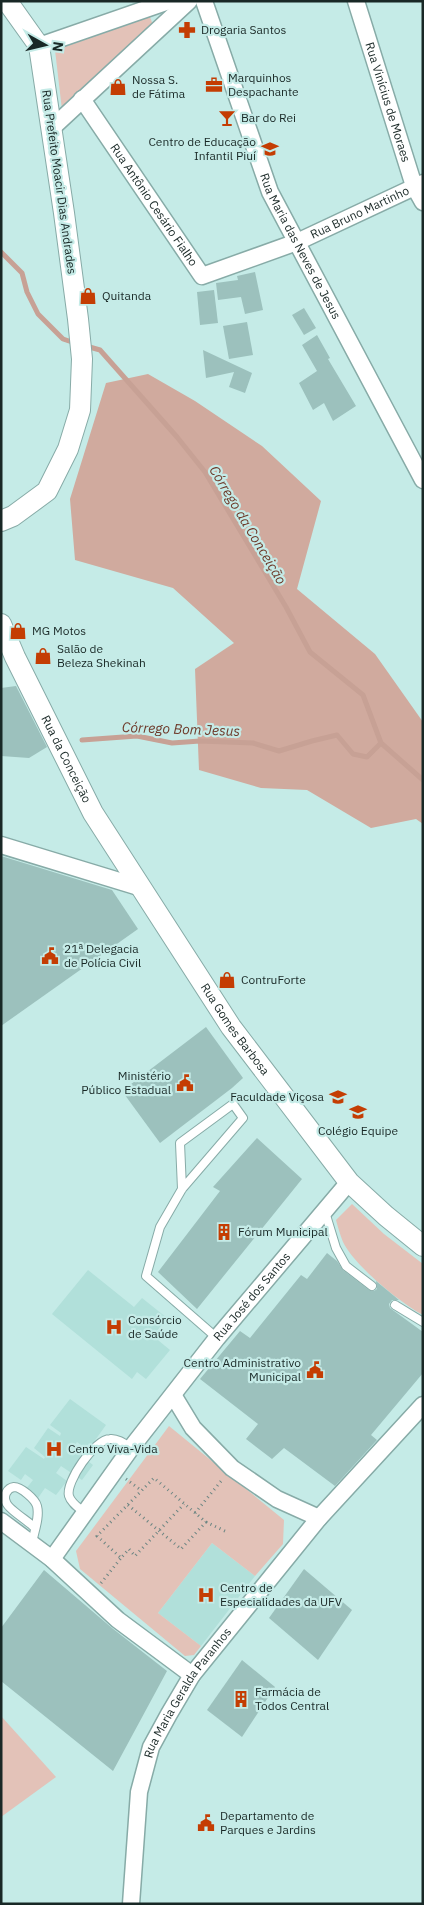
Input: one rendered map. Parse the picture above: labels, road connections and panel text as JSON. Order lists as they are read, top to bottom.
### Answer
{
  "streets": {
    "street": [
      "Rua Vinícius de Moraes",
      "Rua Prefeito Moacir Dias Andrades",
      "Rua Antônio Cesário Fialho",
      "Rua Bruno Martinho",
      "Rua Maria das Neves de Jesus",
      "Rua da Conceição",
      "Rua Gomes Barbosa",
      "Rua José dos Santos",
      "Rua Maria Geralda Paranhos"
    ]
  },
  "crossings": [
    ["Rua Vinícius de Moraes", "Rua Bruno Martinho"],
    ["Rua Antônio Cesário Fialho", "Rua Bruno Martinho"],
    ["Rua Antônio Cesário Fialho", "Rua Maria das Neves de Jesus"],
    ["Rua Bruno Martinho", "Rua Maria das Neves de Jesus"],
    ["Rua da Conceição", "Rua Gomes Barbosa"],
    ["Rua Gomes Barbosa", "Rua José dos Santos"]
  ],
  "water": ["Córrego da Conceição", "Córrego Bom Jesus"],
  "places": {
    "pharmacy": ["Drogaria Santos"],
    "office": ["Marquinhos Despachante"],
    "shop": [
      "Nossa S. de Fátima",
      "Quitanda",
      "MG Motos",
      "Salão de Beleza Shekinah",
      "ContruForte"
    ],
    "bar": ["Bar do Rei"],
    "school or university": ["Centro de Educação Infantil Piuí", "Faculdade Viçosa", "Colégio Equipe"],
    "public building": [
      "21ª Delegacia de Polícia Civil",
      "Ministério Público Estadual",
      "Centro Administrativo Municipal",
      "Departamento de Parques e Jardins"
    ],
    "building": ["Fórum Municipal", "Farmácia de Todos Central"],
    "hospital": ["Consórcio de Saúde", "Centro Viva-Vida", "Centro de Especialidades da UFV"]
  },
  "north": "right"
}
